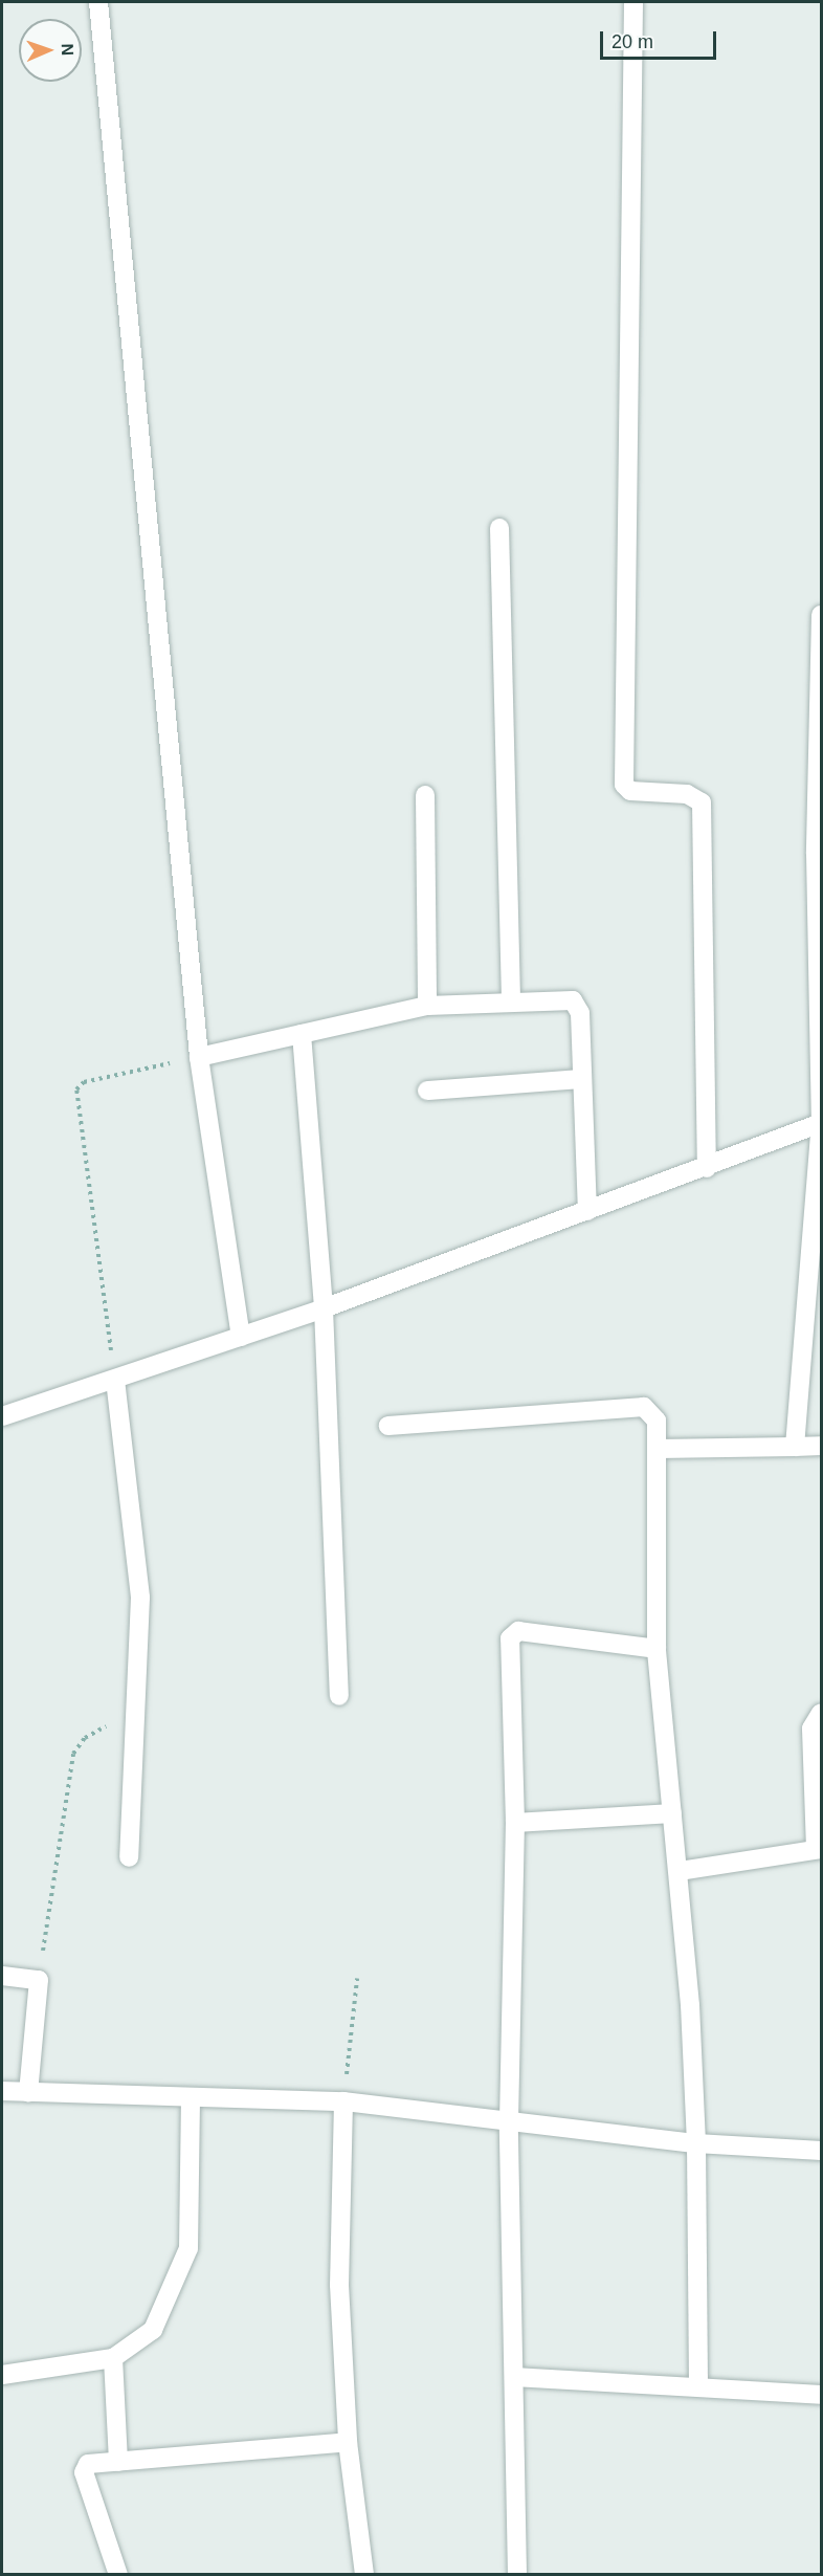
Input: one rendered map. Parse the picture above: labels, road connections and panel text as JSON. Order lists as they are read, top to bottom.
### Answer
{
  "scale_bar": "20 m",
  "north": "right"
}
